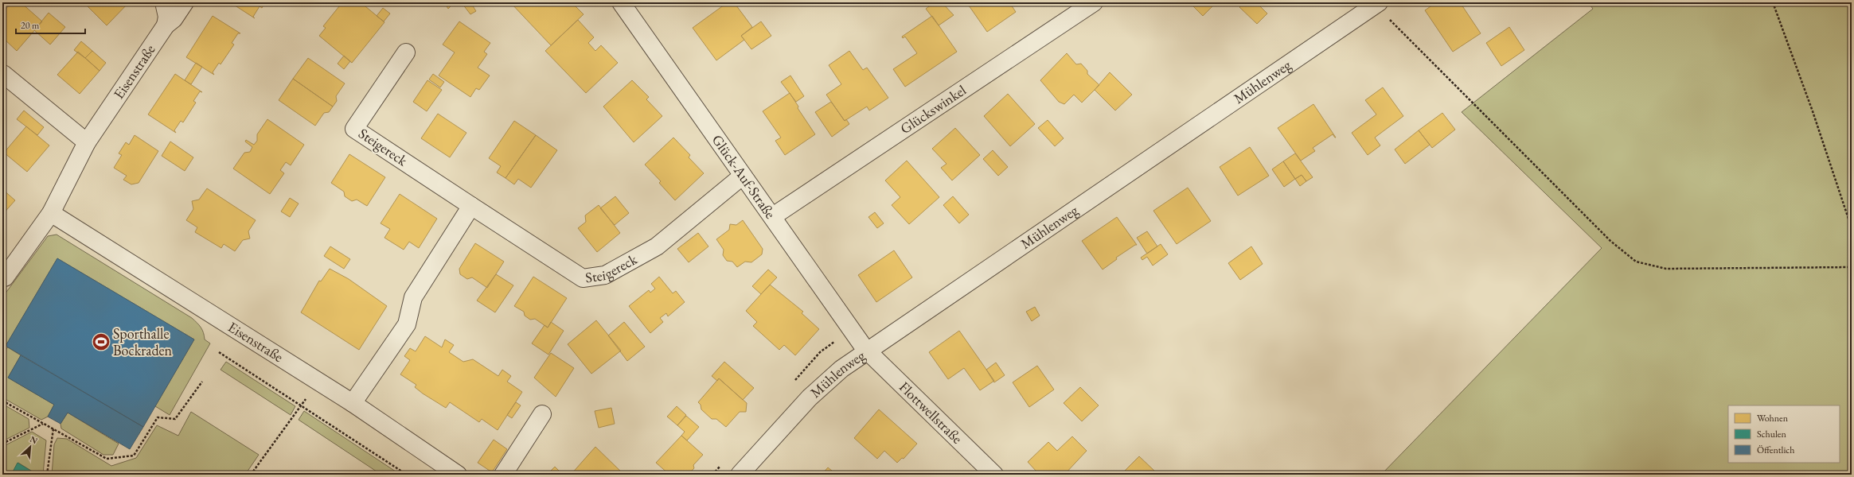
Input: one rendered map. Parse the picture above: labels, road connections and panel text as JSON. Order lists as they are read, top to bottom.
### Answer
{
  "streets": {
    "street": [
      "Eisenstraße",
      "Mühlenweg",
      "Glückswinkel",
      "Steigereck",
      "Glück-Auf-Straße",
      "Flottwellstraße"
    ]
  },
  "crossings": [
    ["Mühlenweg", "Glück-Auf-Straße"],
    ["Mühlenweg", "Flottwellstraße"],
    ["Glückswinkel", "Glück-Auf-Straße"],
    ["Steigereck", "Glück-Auf-Straße"],
    ["Glück-Auf-Straße", "Flottwellstraße"]
  ],
  "places": {
    "sports": ["Sporthalle Bockraden"]
  },
  "legend": ["Wohnen", "Schulen", "Öffentlich"],
  "scale_bar": "20 m",
  "north": "top right"
}
